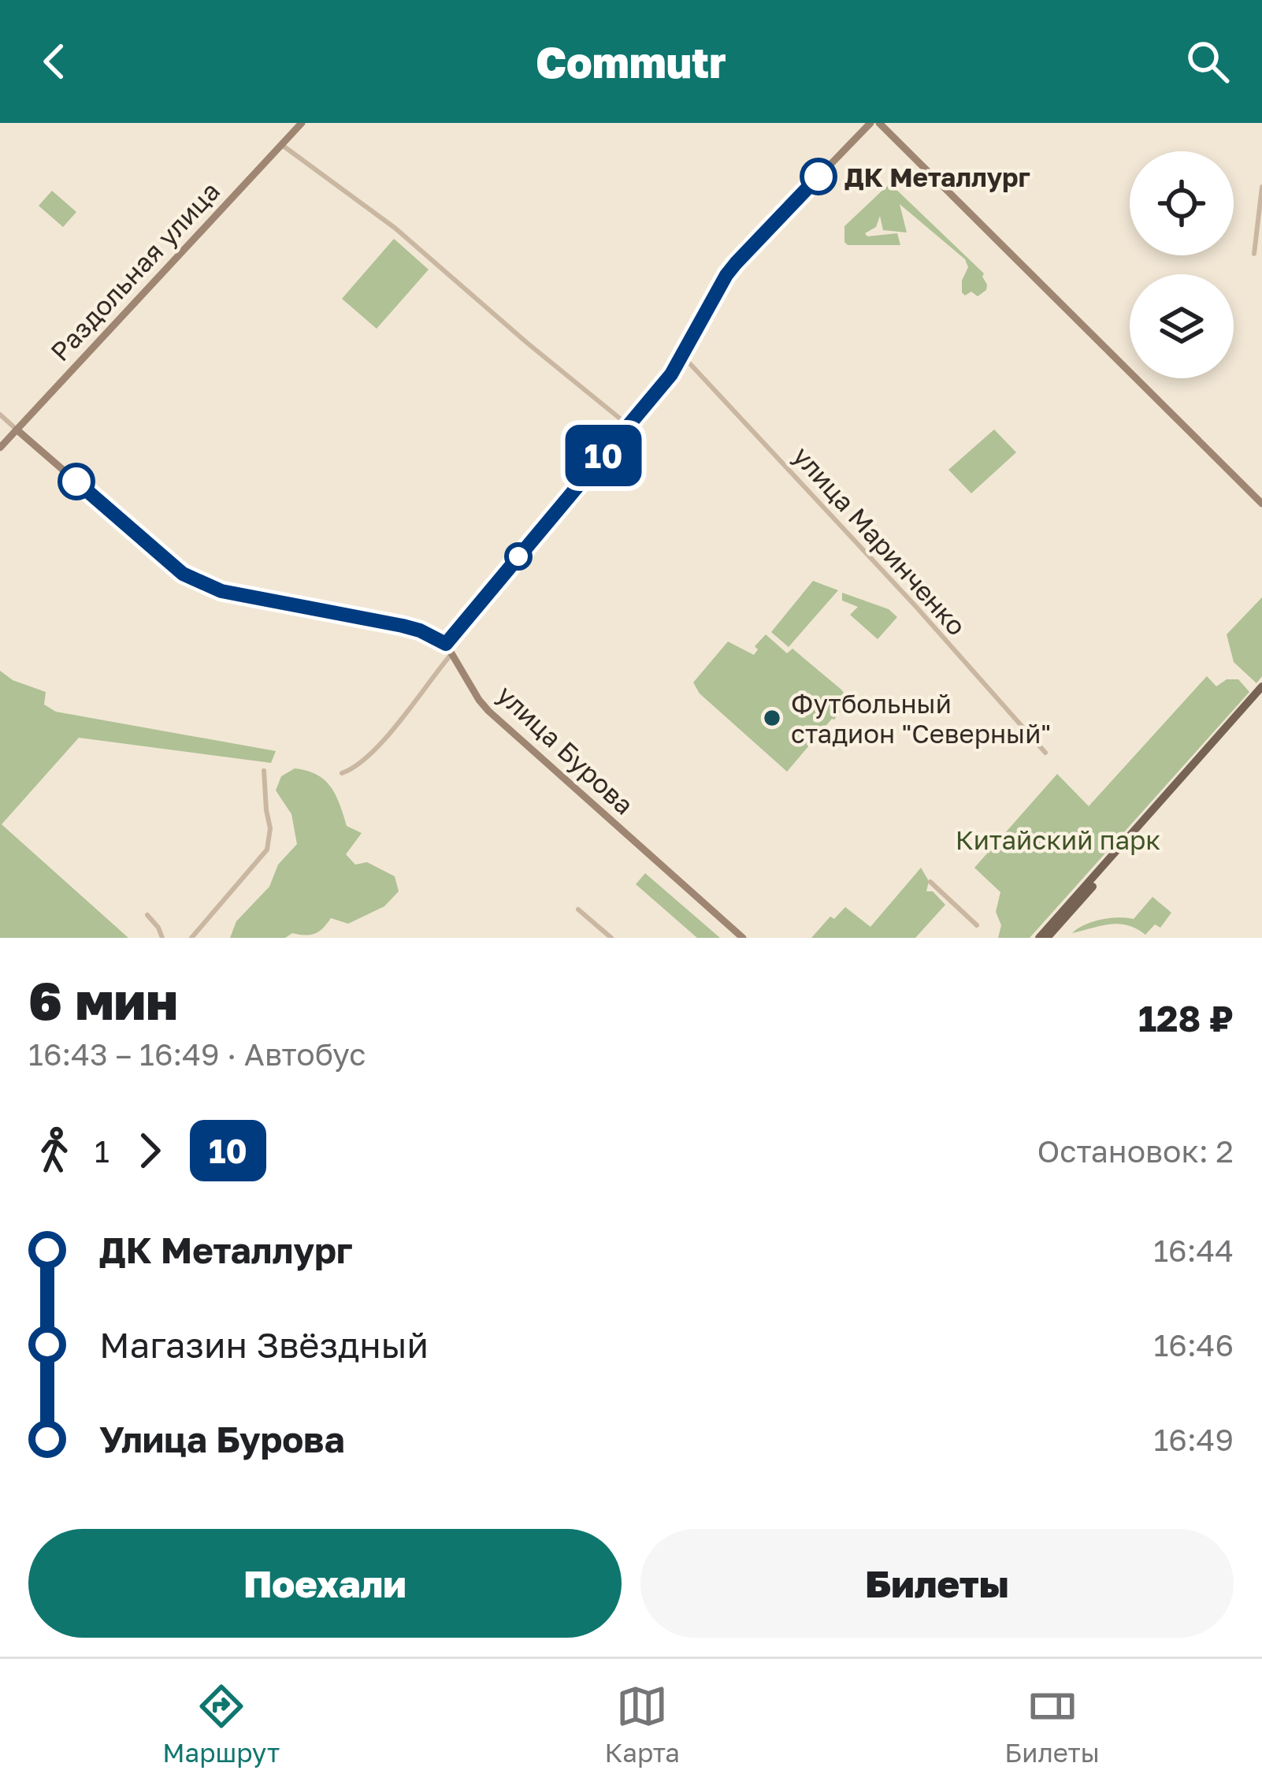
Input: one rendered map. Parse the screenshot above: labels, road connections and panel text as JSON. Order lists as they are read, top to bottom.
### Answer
{
  "streets": {
    "main road": ["Раздольная улица", "улица Бурова"],
    "street": ["улица Маринченко"]
  },
  "parks": ["Китайский парк"],
  "places": ["ДК Металлург", "Футбольный стадион \"Северный\""],
  "lines": ["bus line 10"],
  "page": {
    "header": "Commutr",
    "on_map": "10",
    "heading": ["6 мин", "16:43 – 16:49 · Автобус", "128 ₽"],
    "legs": ["1", "10", "Остановок: 2"],
    "list": [
      {
        "name": "ДК Металлург",
        "value": "16:44"
      },
      {
        "name": "Магазин Звёздный",
        "value": "16:46"
      },
      {
        "name": "Улица Бурова",
        "value": "16:49"
      }
    ],
    "buttons": ["Поехали", "Билеты"],
    "tabs": ["Маршрут", "Карта", "Билеты"]
  }
}
